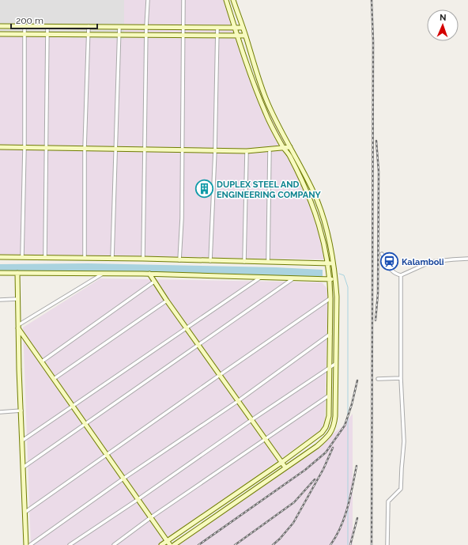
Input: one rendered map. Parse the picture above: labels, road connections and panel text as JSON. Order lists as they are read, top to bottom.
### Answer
{
  "places": {
    "building": ["DUPLEX STEEL AND ENGINEERING COMPANY"],
    "station": ["Kalamboli"]
  },
  "scale_bar": "200 m",
  "north": "top"
}
